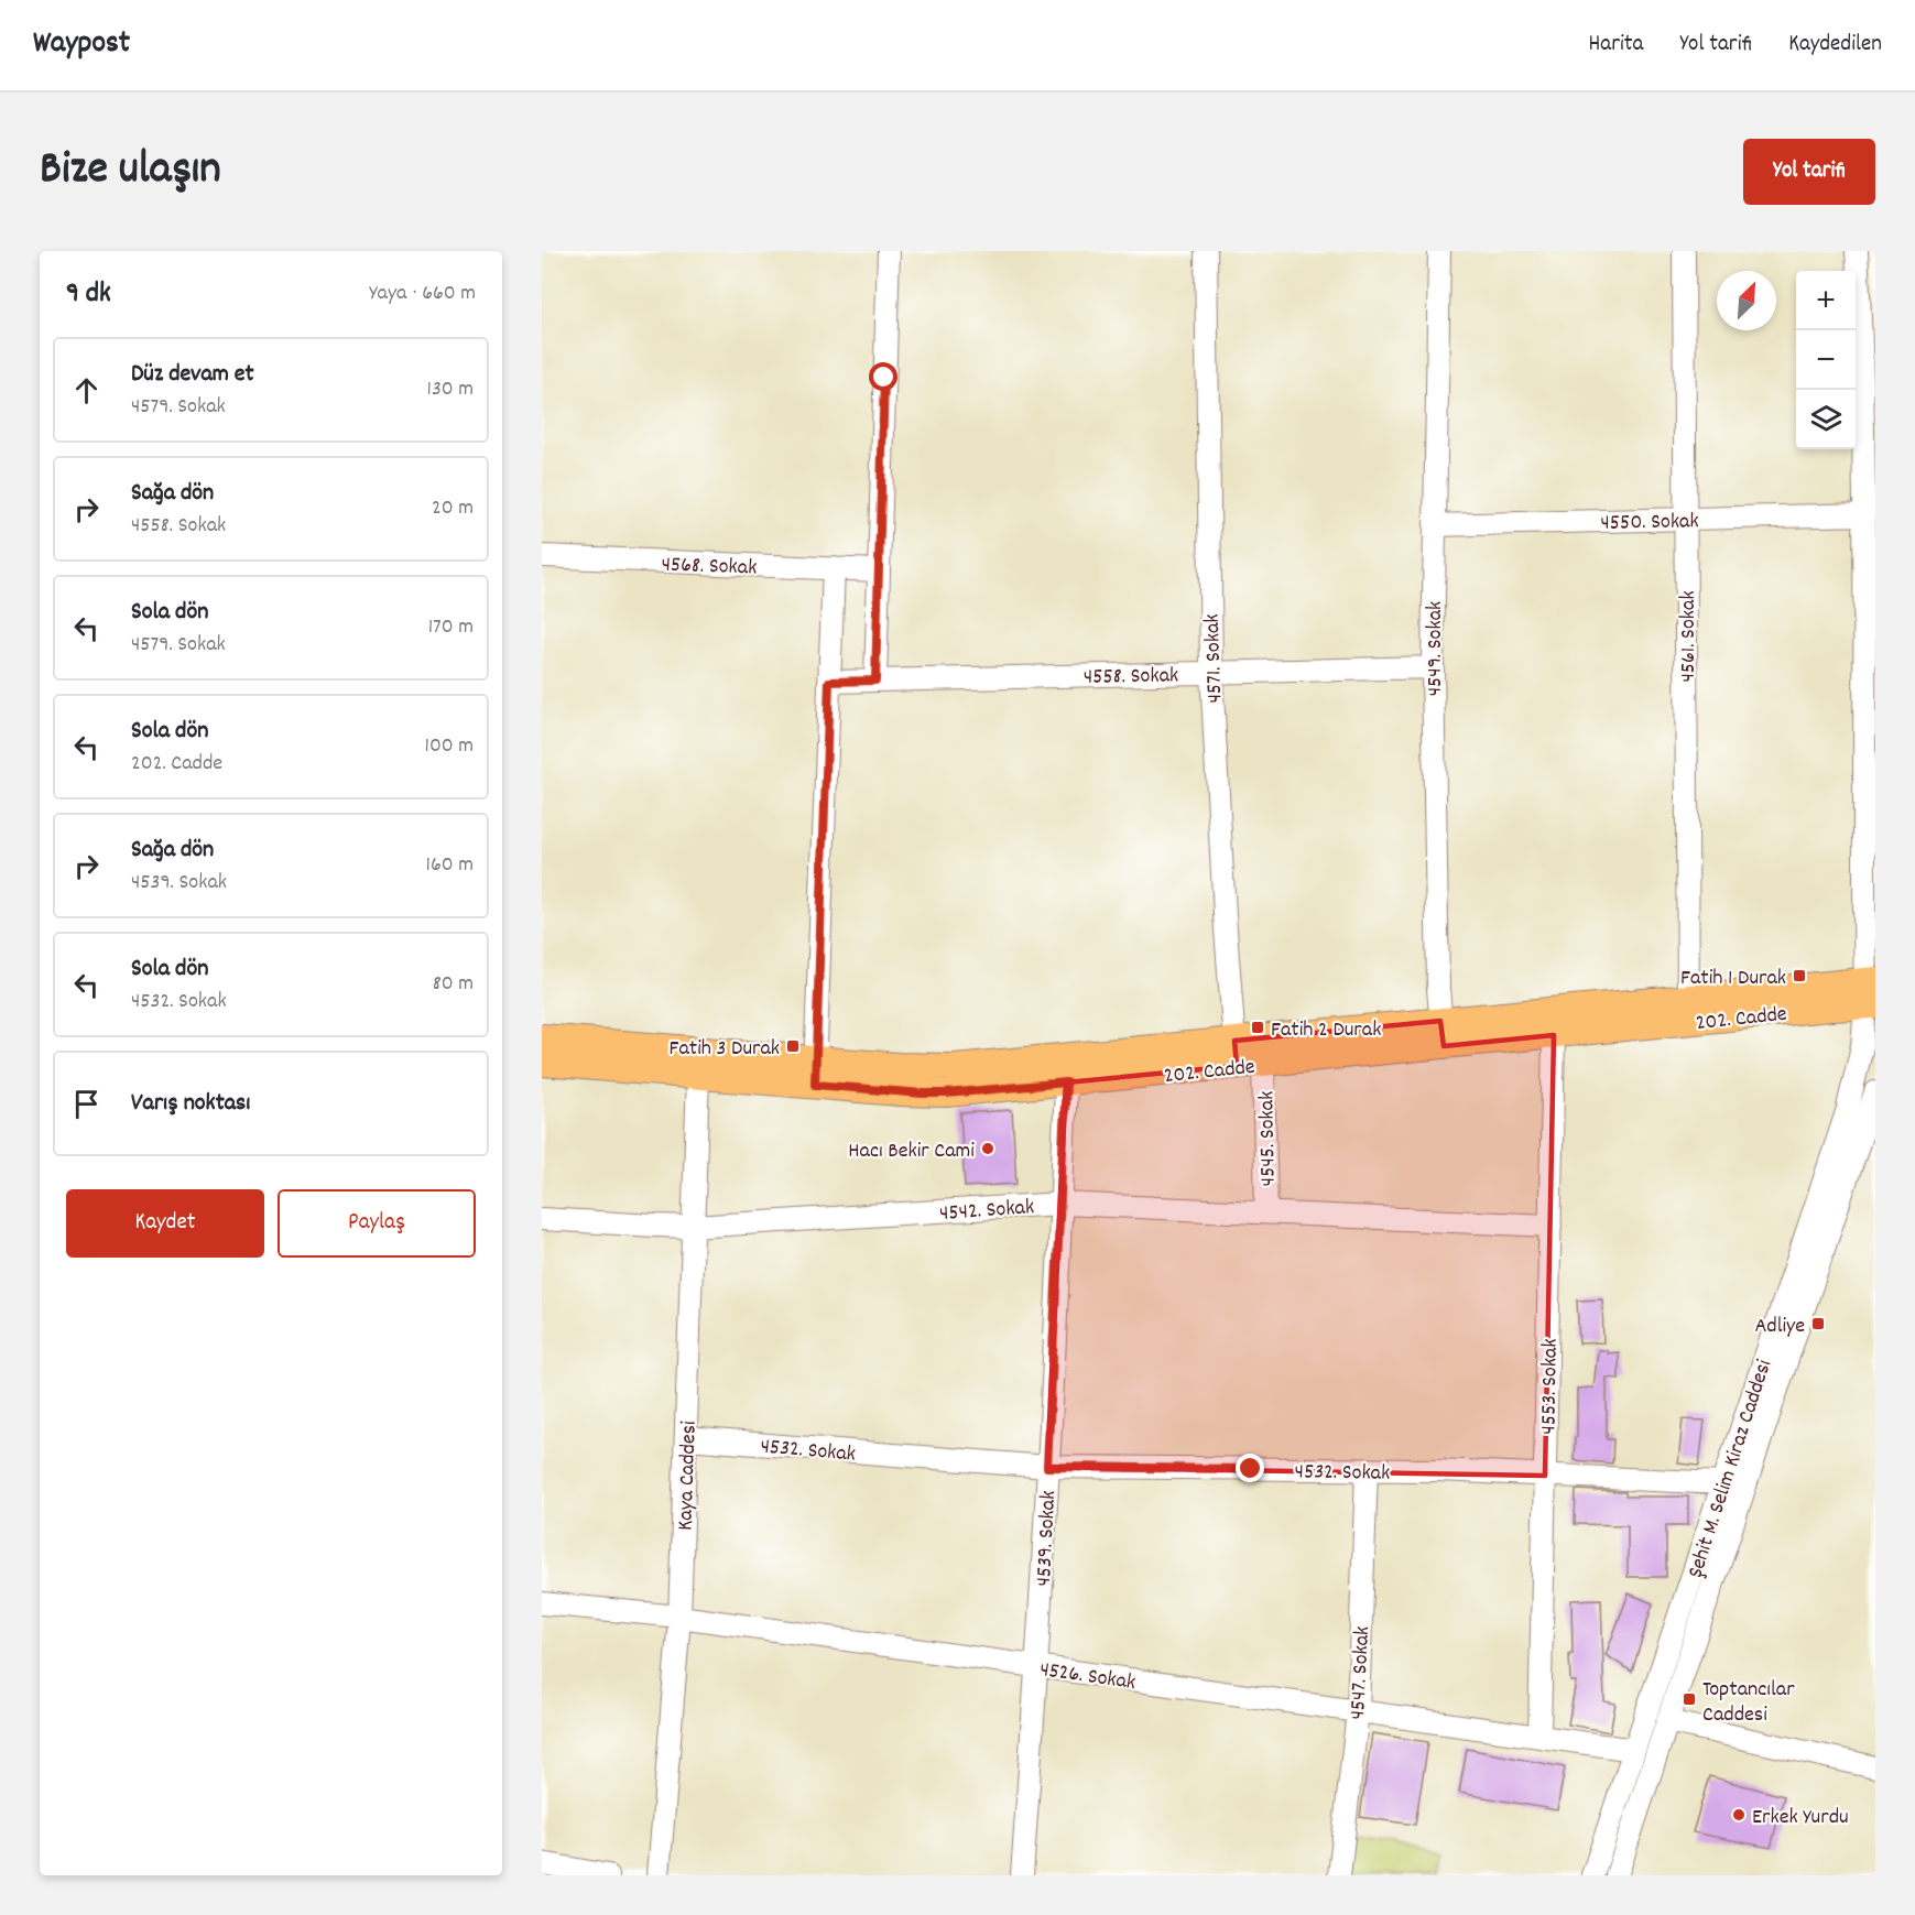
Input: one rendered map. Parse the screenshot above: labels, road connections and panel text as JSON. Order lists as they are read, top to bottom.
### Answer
{
  "streets": {
    "main road": ["202. Cadde"],
    "street": [
      "4550. Sokak",
      "4568. Sokak",
      "4561. Sokak",
      "4549. Sokak",
      "4571. Sokak",
      "4558. Sokak",
      "4545. Sokak",
      "4542. Sokak",
      "4553. Sokak",
      "4532. Sokak",
      "Şehit M. Selim Kiraz Caddesi",
      "Kaya Caddesi",
      "4539. Sokak",
      "4547. Sokak",
      "4526. Sokak"
    ]
  },
  "crossings": [
    ["4550. Sokak", "4561. Sokak"],
    ["4550. Sokak", "4549. Sokak"],
    ["4550. Sokak", "Şehit M. Selim Kiraz Caddesi"],
    ["4561. Sokak", "202. Cadde"],
    ["4549. Sokak", "4558. Sokak"],
    ["4549. Sokak", "202. Cadde"],
    ["4571. Sokak", "4558. Sokak"],
    ["4571. Sokak", "202. Cadde"],
    ["202. Cadde", "4545. Sokak"],
    ["202. Cadde", "4553. Sokak"],
    ["202. Cadde", "Şehit M. Selim Kiraz Caddesi"],
    ["202. Cadde", "Kaya Caddesi"],
    ["202. Cadde", "4539. Sokak"],
    ["4545. Sokak", "4542. Sokak"],
    ["4542. Sokak", "4553. Sokak"],
    ["4542. Sokak", "Kaya Caddesi"],
    ["4542. Sokak", "4539. Sokak"],
    ["4553. Sokak", "4532. Sokak"],
    ["4553. Sokak", "4526. Sokak"],
    ["4532. Sokak", "Şehit M. Selim Kiraz Caddesi"],
    ["4532. Sokak", "Kaya Caddesi"],
    ["4532. Sokak", "4539. Sokak"],
    ["4532. Sokak", "4547. Sokak"],
    ["Şehit M. Selim Kiraz Caddesi", "4526. Sokak"],
    ["Kaya Caddesi", "4526. Sokak"],
    ["4539. Sokak", "4526. Sokak"],
    ["4547. Sokak", "4526. Sokak"]
  ],
  "places": {
    "transit": [
      "Fatih 1 Durak",
      "Fatih 2 Durak",
      "Fatih 3 Durak",
      "Adliye",
      "Toptancılar Caddesi"
    ],
    "other": ["Hacı Bekir Cami", "Erkek Yurdu"]
  },
  "north": "top right",
  "page": {
    "header": "Waypost",
    "nav": ["Harita", "Yol tarifi", "Kaydedilen"],
    "title": "Bize ulaşın",
    "buttons": [
      "Yol tarifi",
      ["Kaydet", "Paylaş"]
    ],
    "heading": ["9 dk", "Yaya · 660 m"],
    "map_buttons": ["+", "−"],
    "list": [
      ["Düz devam et", "4579. Sokak", "130 m"],
      ["Sağa dön", "4558. Sokak", "20 m"],
      ["Sola dön", "4579. Sokak", "170 m"],
      ["Sola dön", "202. Cadde", "100 m"],
      ["Sağa dön", "4539. Sokak", "160 m"],
      ["Sola dön", "4532. Sokak", "80 m"],
      "Varış noktası"
    ]
  }
}
